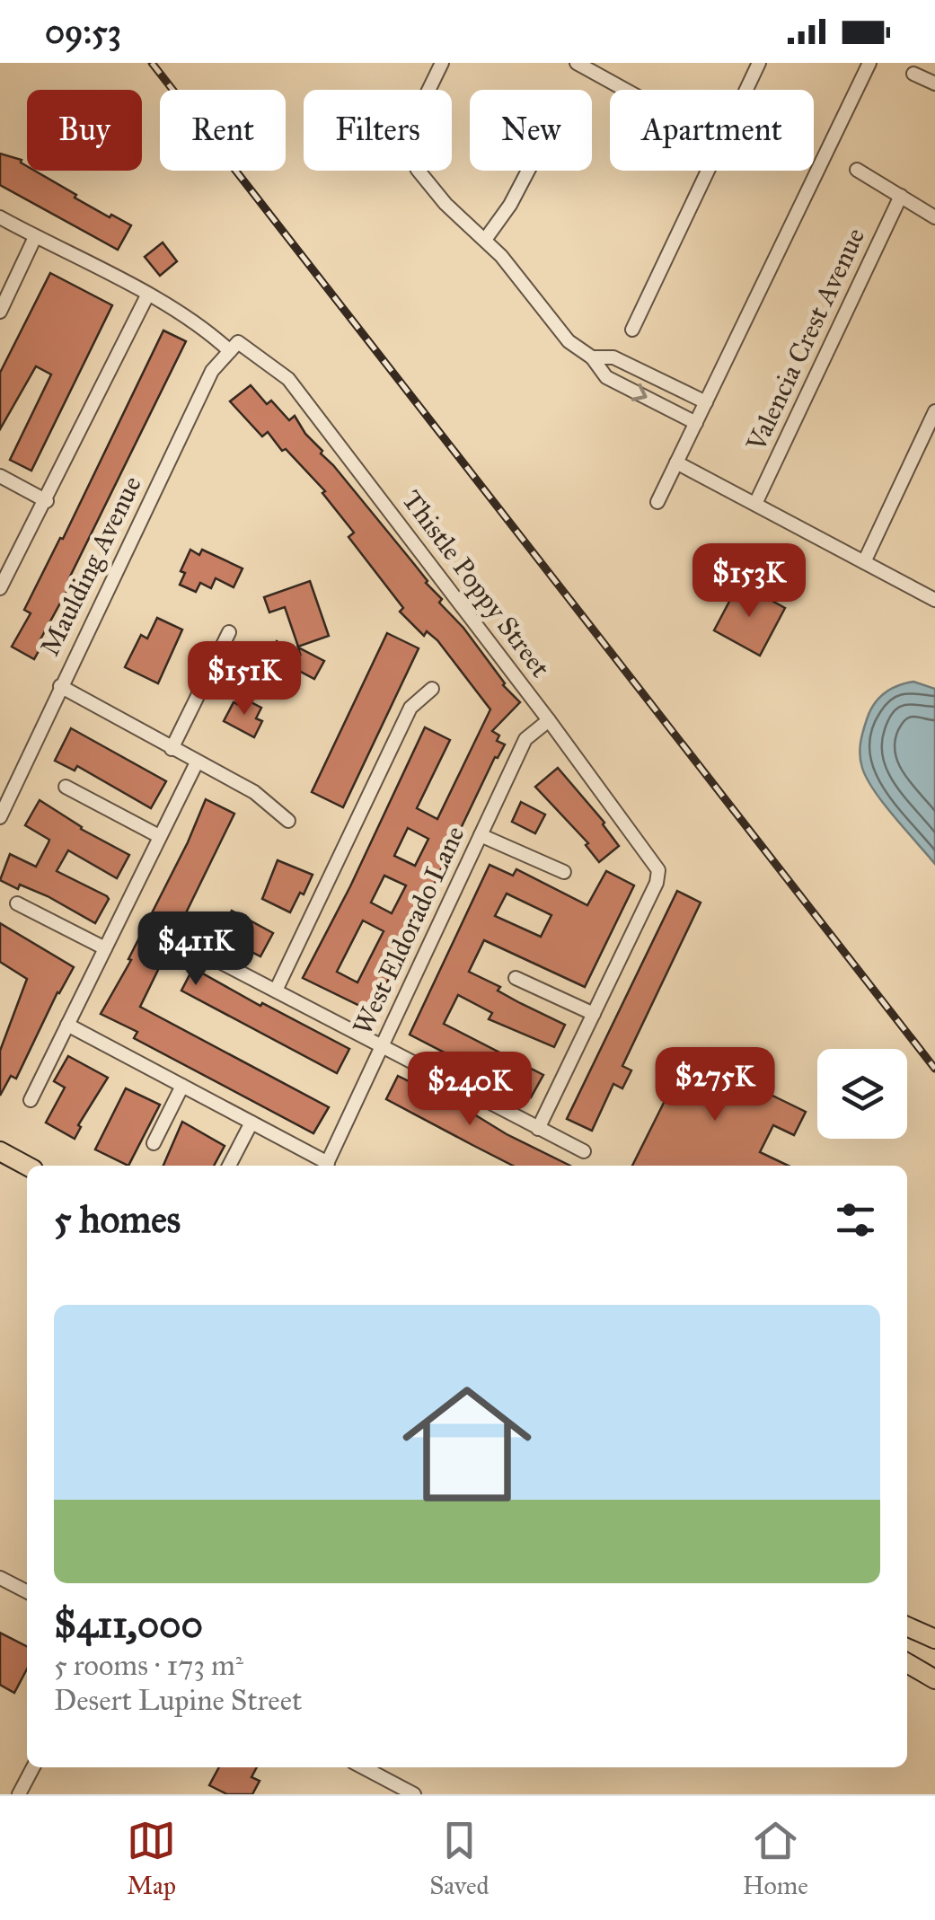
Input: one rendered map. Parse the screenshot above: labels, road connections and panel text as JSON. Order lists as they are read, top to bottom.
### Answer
{
  "streets": {
    "street": [
      "Valencia Crest Avenue",
      "Maulding Avenue",
      "Thistle Poppy Street",
      "West Eldorado Lane"
    ]
  },
  "crossings": [
    ["Maulding Avenue", "Thistle Poppy Street"],
    ["Thistle Poppy Street", "West Eldorado Lane"]
  ],
  "page": {
    "status": "09:53",
    "chip": [
      "Buy",
      "Rent",
      "Filters",
      "New",
      "Apartment"
    ],
    "price": [
      "$153K",
      "$151K",
      "$411K",
      "$275K",
      "$240K"
    ],
    "heading": "5 homes",
    "list": [
      {
        "name": "$411,000",
        "note": "5 rooms · 173 m² · Desert Lupine Street"
      }
    ],
    "tabs": ["Map", "Saved", "Home"]
  }
}
